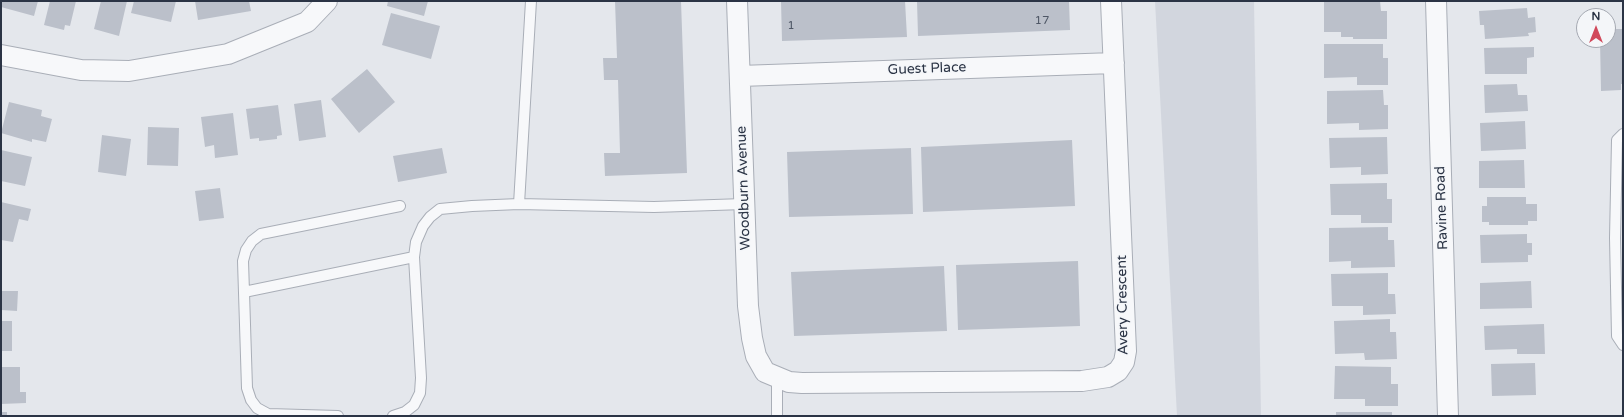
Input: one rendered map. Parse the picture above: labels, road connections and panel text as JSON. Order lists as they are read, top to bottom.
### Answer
{
  "streets": {
    "street": [
      "Guest Place",
      "Woodburn Avenue",
      "Ravine Road",
      "Avery Crescent"
    ]
  },
  "crossings": [
    ["Guest Place", "Woodburn Avenue"],
    ["Guest Place", "Avery Crescent"],
    ["Woodburn Avenue", "Avery Crescent"]
  ],
  "house_numbers": ["17", "1"],
  "north": "top"
}
